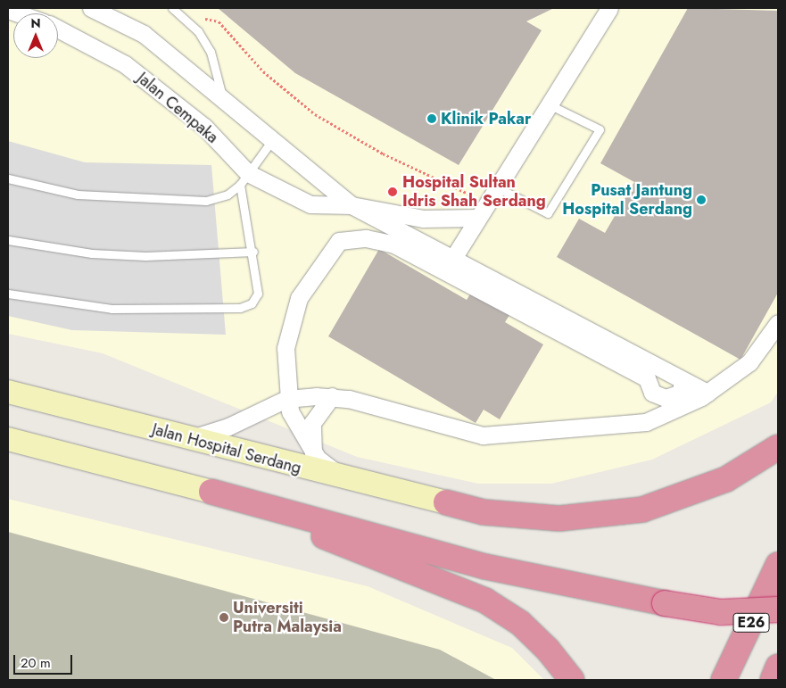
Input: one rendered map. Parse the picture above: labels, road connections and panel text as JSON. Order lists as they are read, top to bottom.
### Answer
{
  "streets": {
    "highway": ["E26"],
    "main road": ["Jalan Hospital Serdang"],
    "street": ["Jalan Cempaka"]
  },
  "places": [
    "Klinik Pakar",
    "Hospital Sultan Idris Shah Serdang",
    "Pusat Jantung Hospital Serdang",
    "Universiti Putra Malaysia"
  ],
  "scale_bar": "20 m",
  "north": "top"
}
